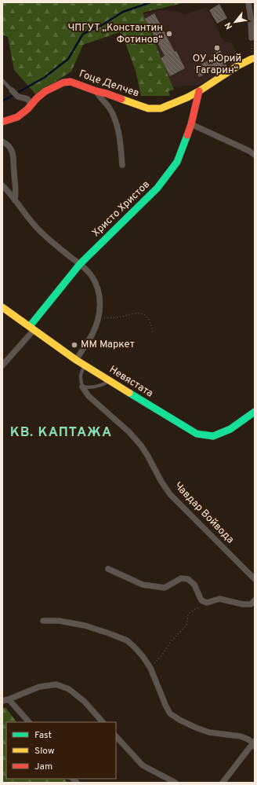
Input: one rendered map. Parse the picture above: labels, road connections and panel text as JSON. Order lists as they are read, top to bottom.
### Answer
{
  "streets": {
    "street": [
      "Гоце Делчев",
      "Христо Христов",
      "Невястата",
      "Чавдар Войвода"
    ]
  },
  "crossings": [
    ["Гоце Делчев", "Христо Христов"],
    ["Христо Христов", "Невястата"]
  ],
  "districts": ["КВ. КАПТАЖА"],
  "places": ["ЧПГУТ „Константин Фотинов“", "ОУ „Юрий Гагарин“", "ММ Маркет"],
  "legend": ["Fast", "Slow", "Jam"],
  "north": "bottom left"
}
